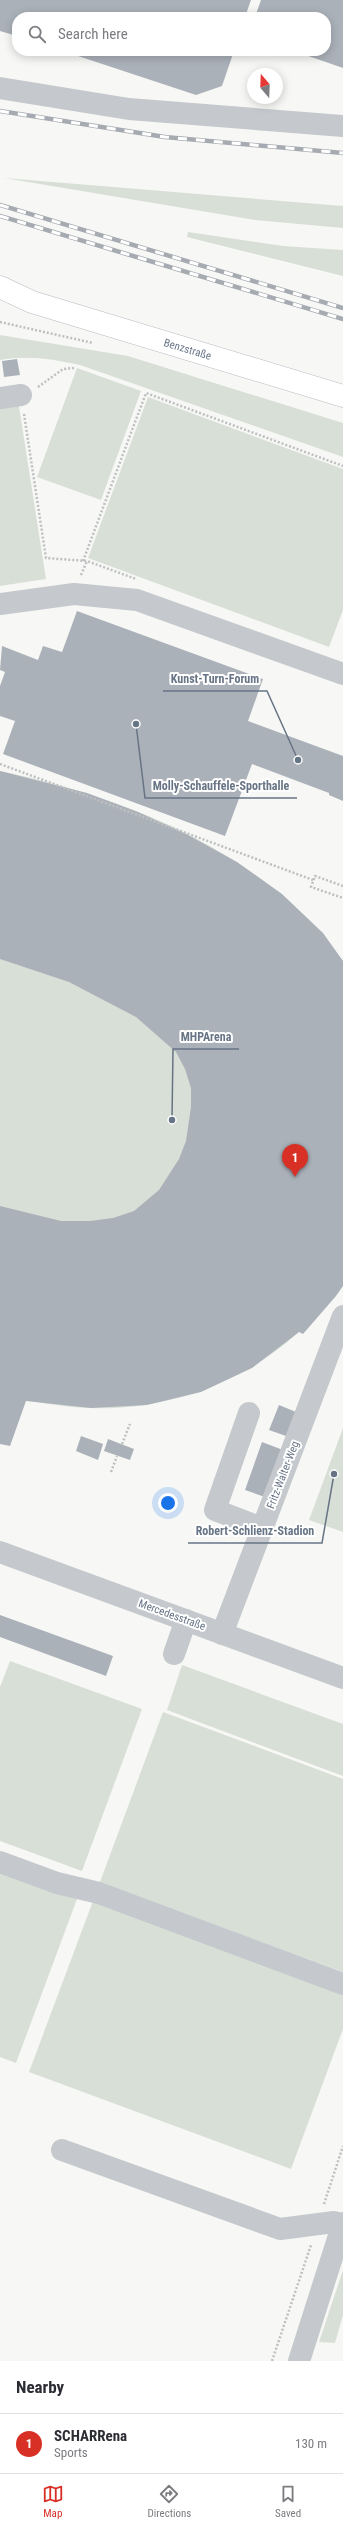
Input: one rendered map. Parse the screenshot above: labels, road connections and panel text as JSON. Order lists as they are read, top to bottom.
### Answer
{
  "streets": {
    "main road": ["Benzstraße"],
    "street": ["Fritz-Walter-Weg", "Mercedesstraße"]
  },
  "crossings": [
    ["Fritz-Walter-Weg", "Mercedesstraße"]
  ],
  "places": [
    "Molly-Schauffele-Sporthalle",
    "Kunst-Turn-Forum",
    "MHPArena",
    "Robert-Schlienz-Stadion"
  ],
  "north": "top",
  "page": {
    "search": "Search here",
    "pins": "1",
    "heading": "Nearby",
    "list": [
      {
        "mark": "1",
        "name": "SCHARRena",
        "note": "Sports",
        "value": "130 m"
      }
    ],
    "nav": ["Map", "Directions", "Saved"]
  }
}
